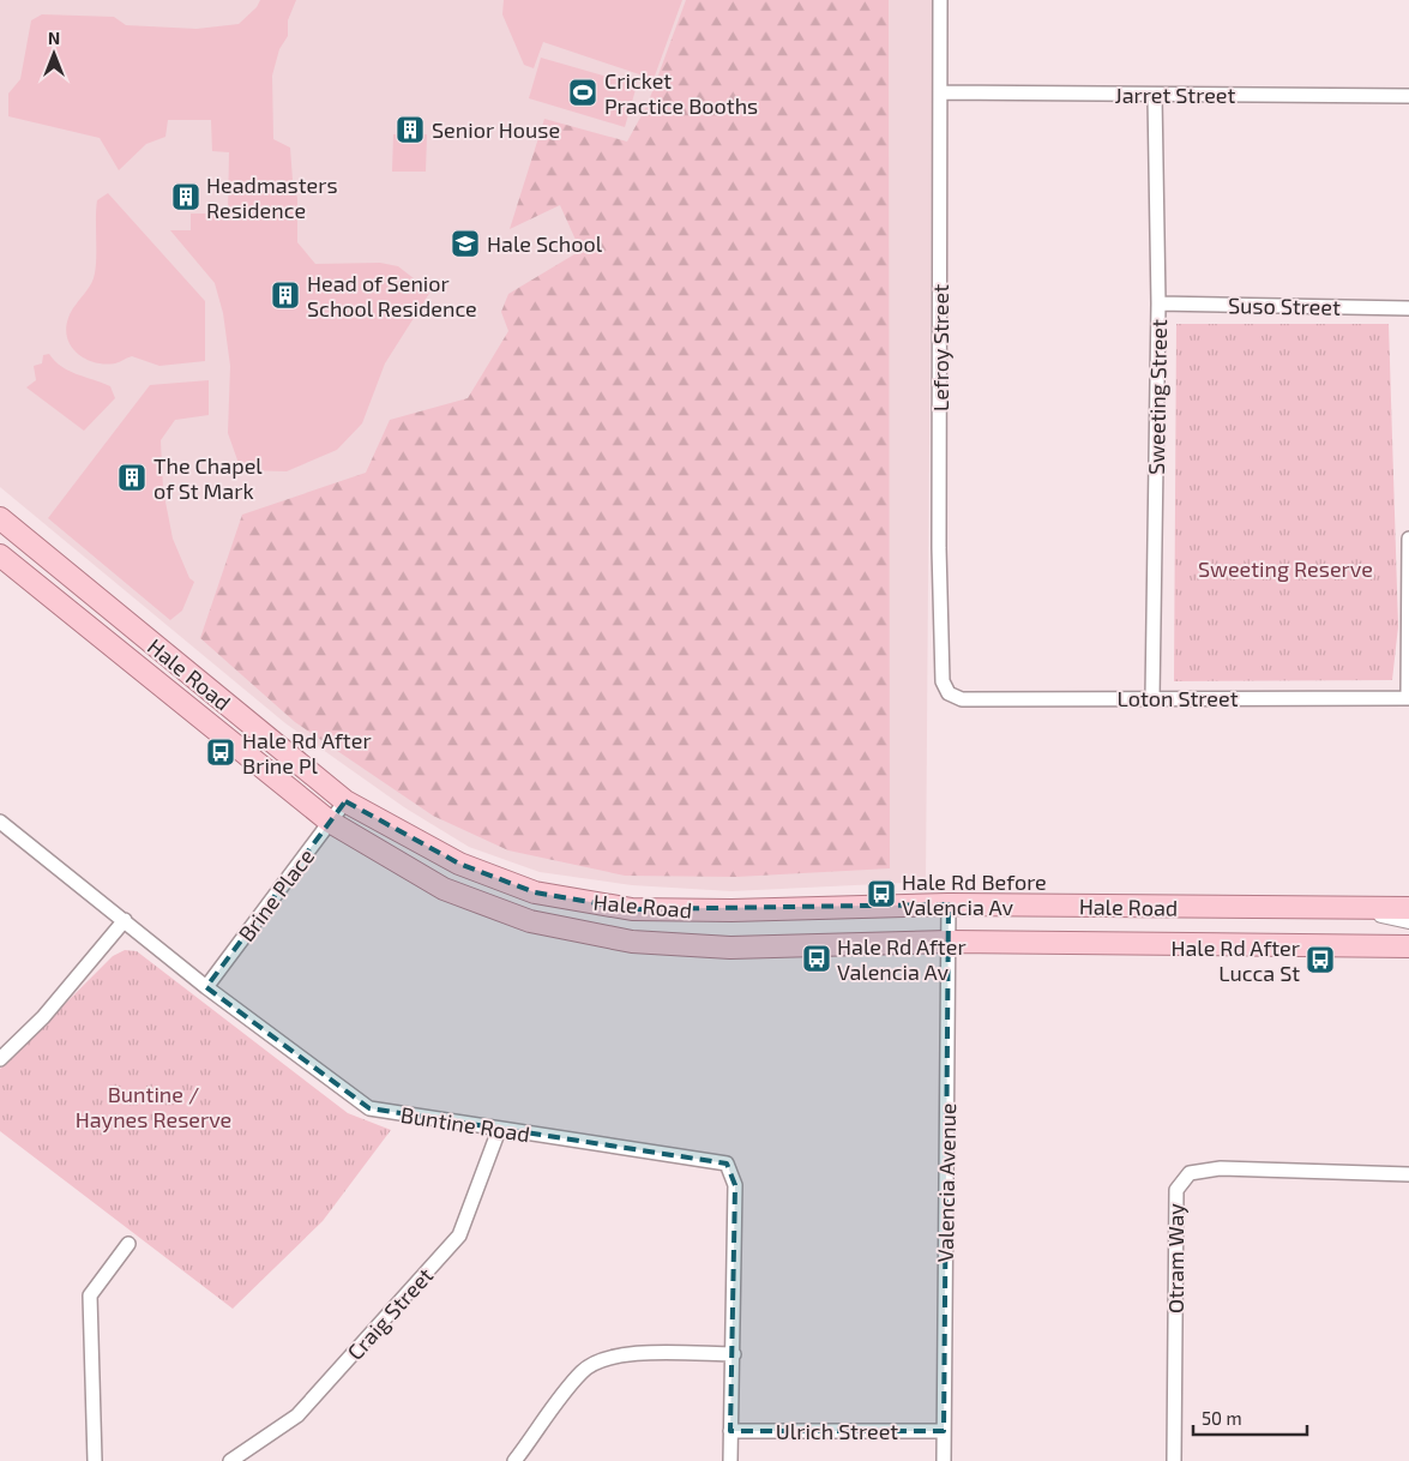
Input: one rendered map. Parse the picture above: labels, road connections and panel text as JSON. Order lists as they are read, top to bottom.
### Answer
{
  "streets": {
    "main road": ["Hale Road"],
    "street": [
      "Jarret Street",
      "Suso Street",
      "Lefroy Street",
      "Sweeting Street",
      "Loton Street",
      "Brine Place",
      "Buntine Road",
      "Valencia Avenue",
      "Otram Way",
      "Craig Street",
      "Ulrich Street"
    ]
  },
  "crossings": [
    ["Jarret Street", "Lefroy Street"],
    ["Jarret Street", "Sweeting Street"],
    ["Suso Street", "Sweeting Street"],
    ["Lefroy Street", "Loton Street"],
    ["Sweeting Street", "Loton Street"],
    ["Hale Road", "Brine Place"],
    ["Hale Road", "Valencia Avenue"],
    ["Brine Place", "Buntine Road"],
    ["Buntine Road", "Craig Street"],
    ["Buntine Road", "Ulrich Street"],
    ["Valencia Avenue", "Ulrich Street"]
  ],
  "parks": ["Sweeting Reserve", "Buntine / Haynes Reserve"],
  "places": {
    "sports": ["Cricket Practice Booths"],
    "building": [
      "Senior House",
      "Headmasters Residence",
      "Head of Senior School Residence",
      "The Chapel of St Mark"
    ],
    "school or university": ["Hale School"],
    "bus stop": [
      "Hale Rd After Brine Pl",
      "Hale Rd Before Valencia Av",
      "Hale Rd After Valencia Av",
      "Hale Rd After Lucca St"
    ]
  },
  "scale_bar": "50 m",
  "north": "top"
}
